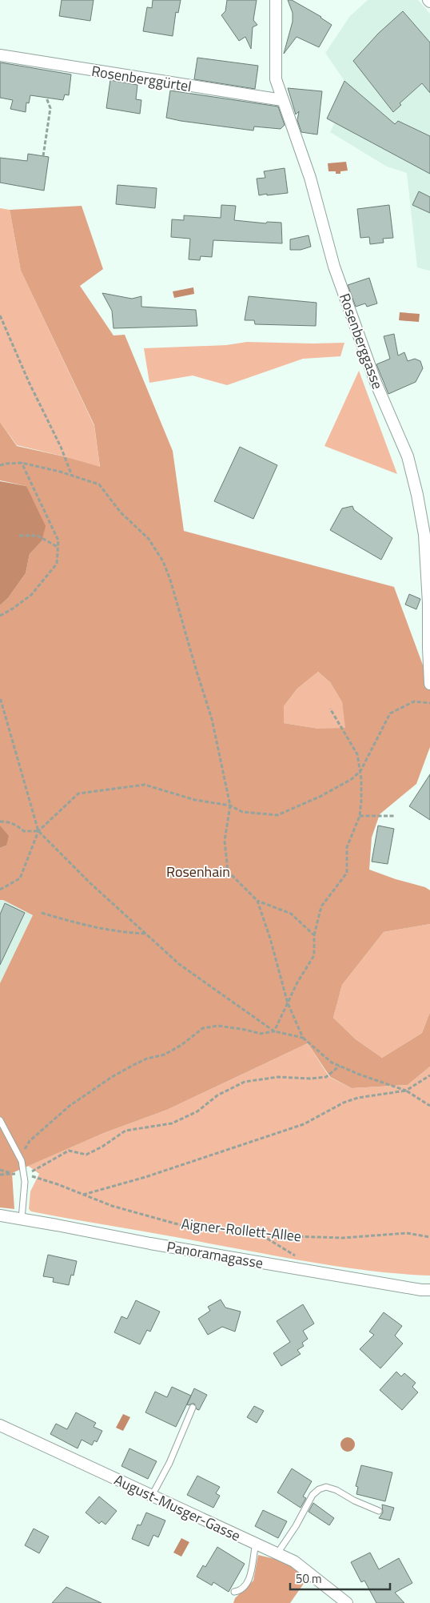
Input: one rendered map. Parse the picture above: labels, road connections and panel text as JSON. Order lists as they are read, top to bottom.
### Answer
{
  "streets": {
    "street": [
      "Rosenberggürtel",
      "Rosenberggasse",
      "Panoramagasse",
      "August-Musger-Gasse"
    ],
    "path": ["Aigner-Rollett-Allee"]
  },
  "crossings": [
    ["Rosenberggürtel", "Rosenberggasse"]
  ],
  "parks": ["Rosenhain"],
  "scale_bar": "50 m"
}
